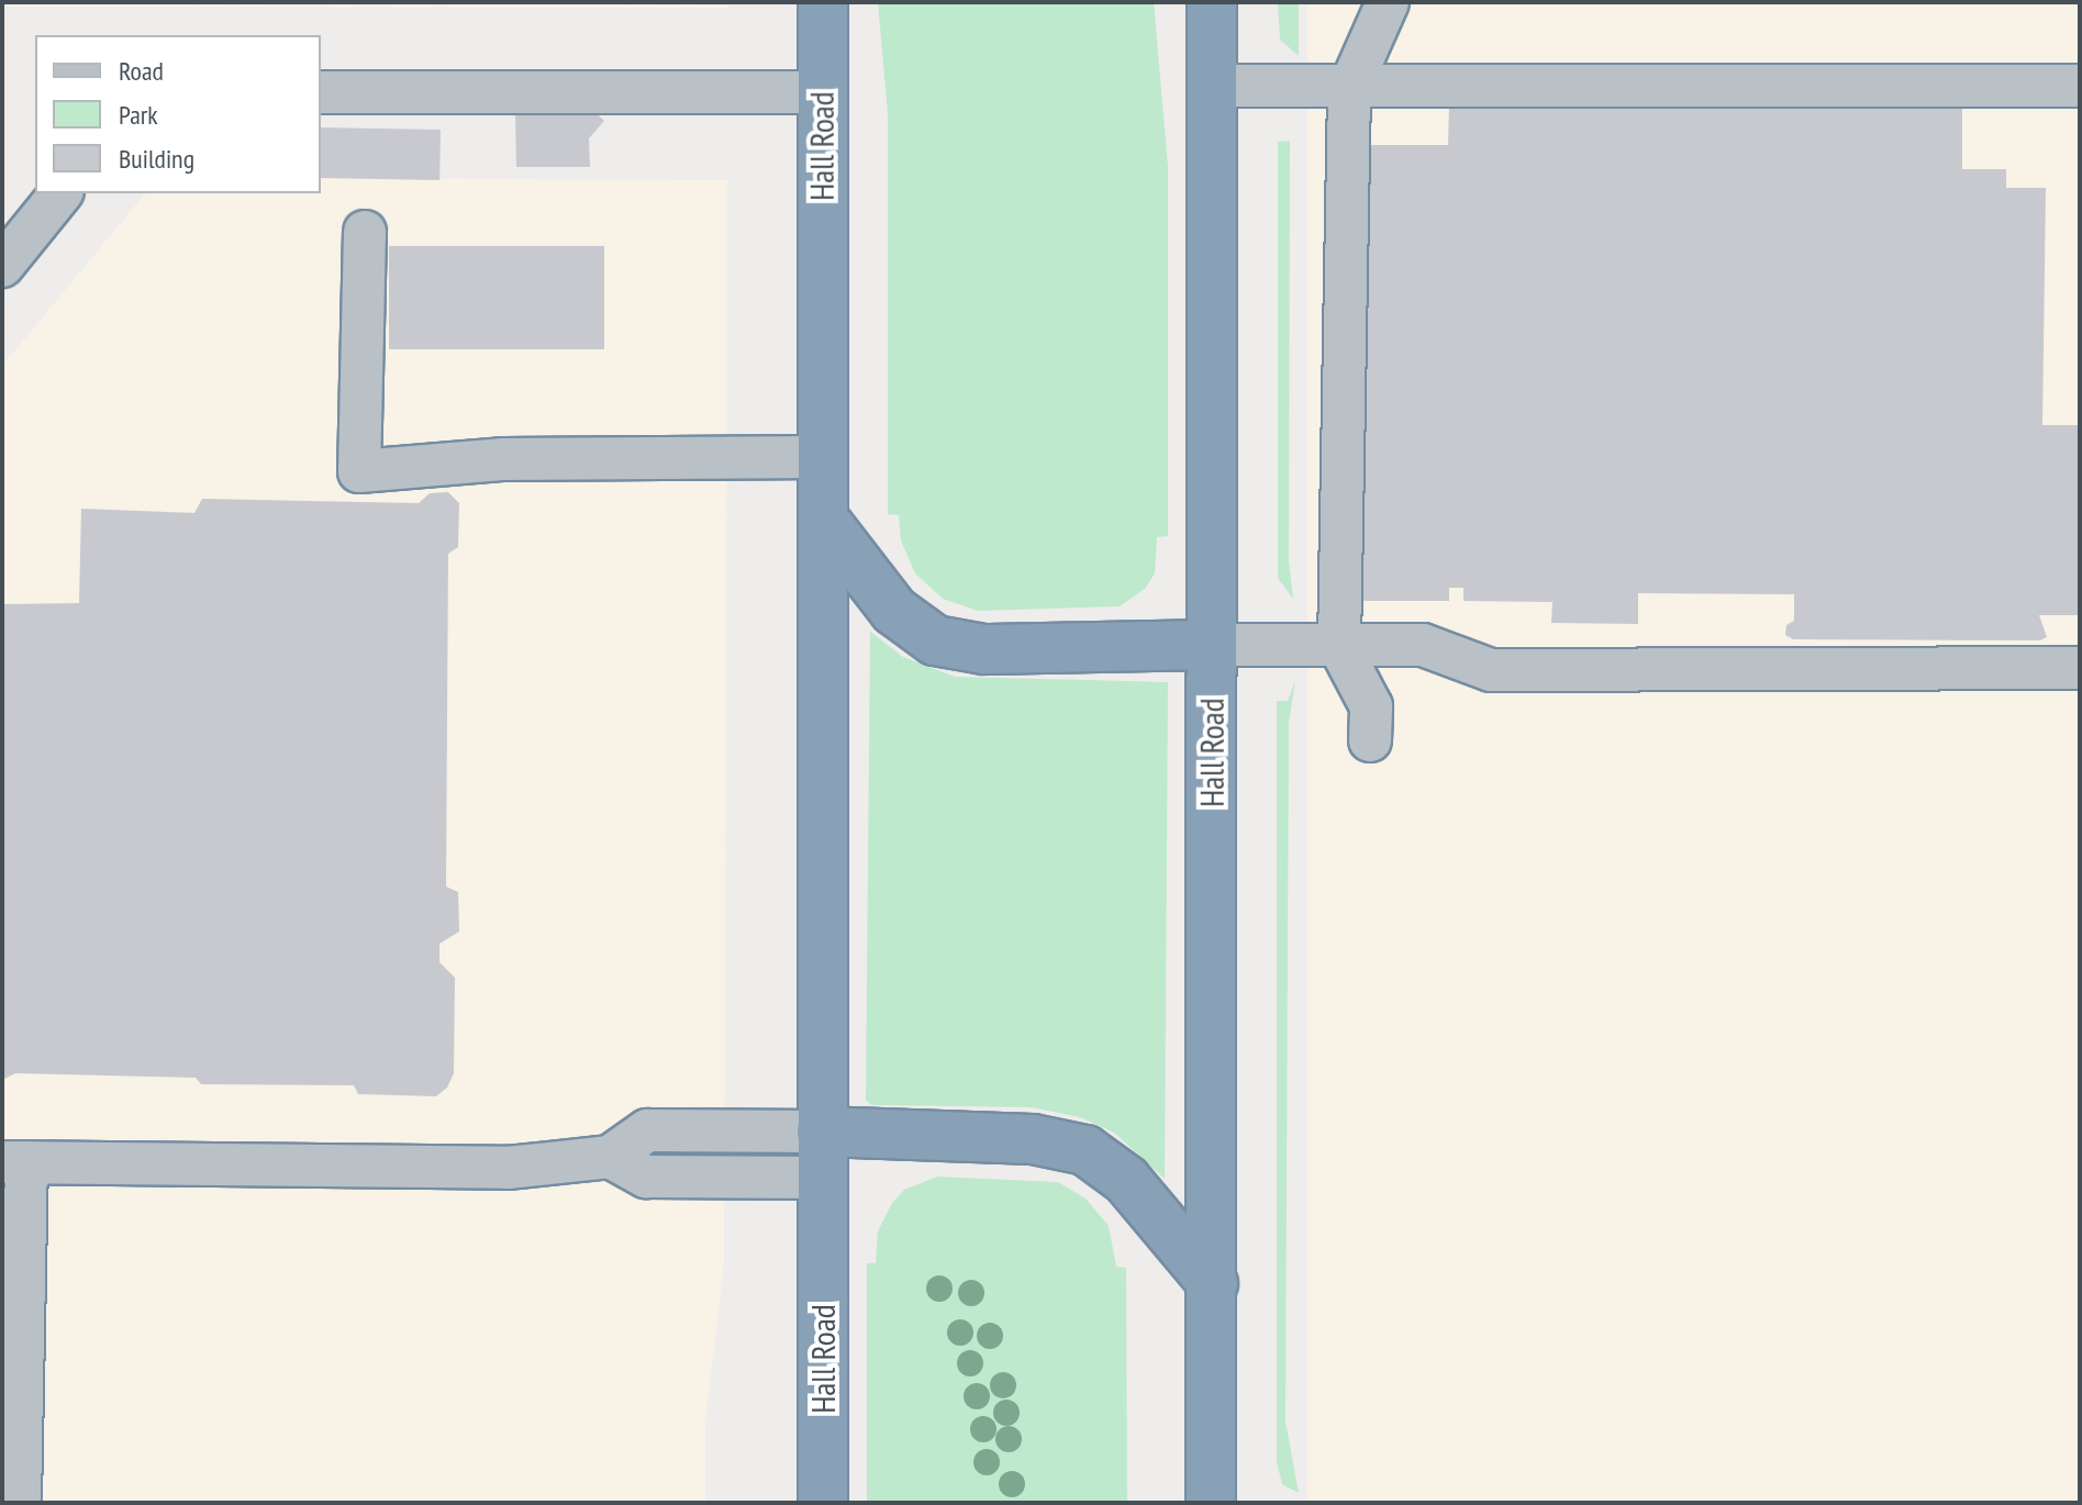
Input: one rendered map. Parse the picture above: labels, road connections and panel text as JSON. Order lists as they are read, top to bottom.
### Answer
{
  "streets": {
    "highway": ["Hall Road"]
  },
  "legend": ["Road", "Park", "Building"]
}
